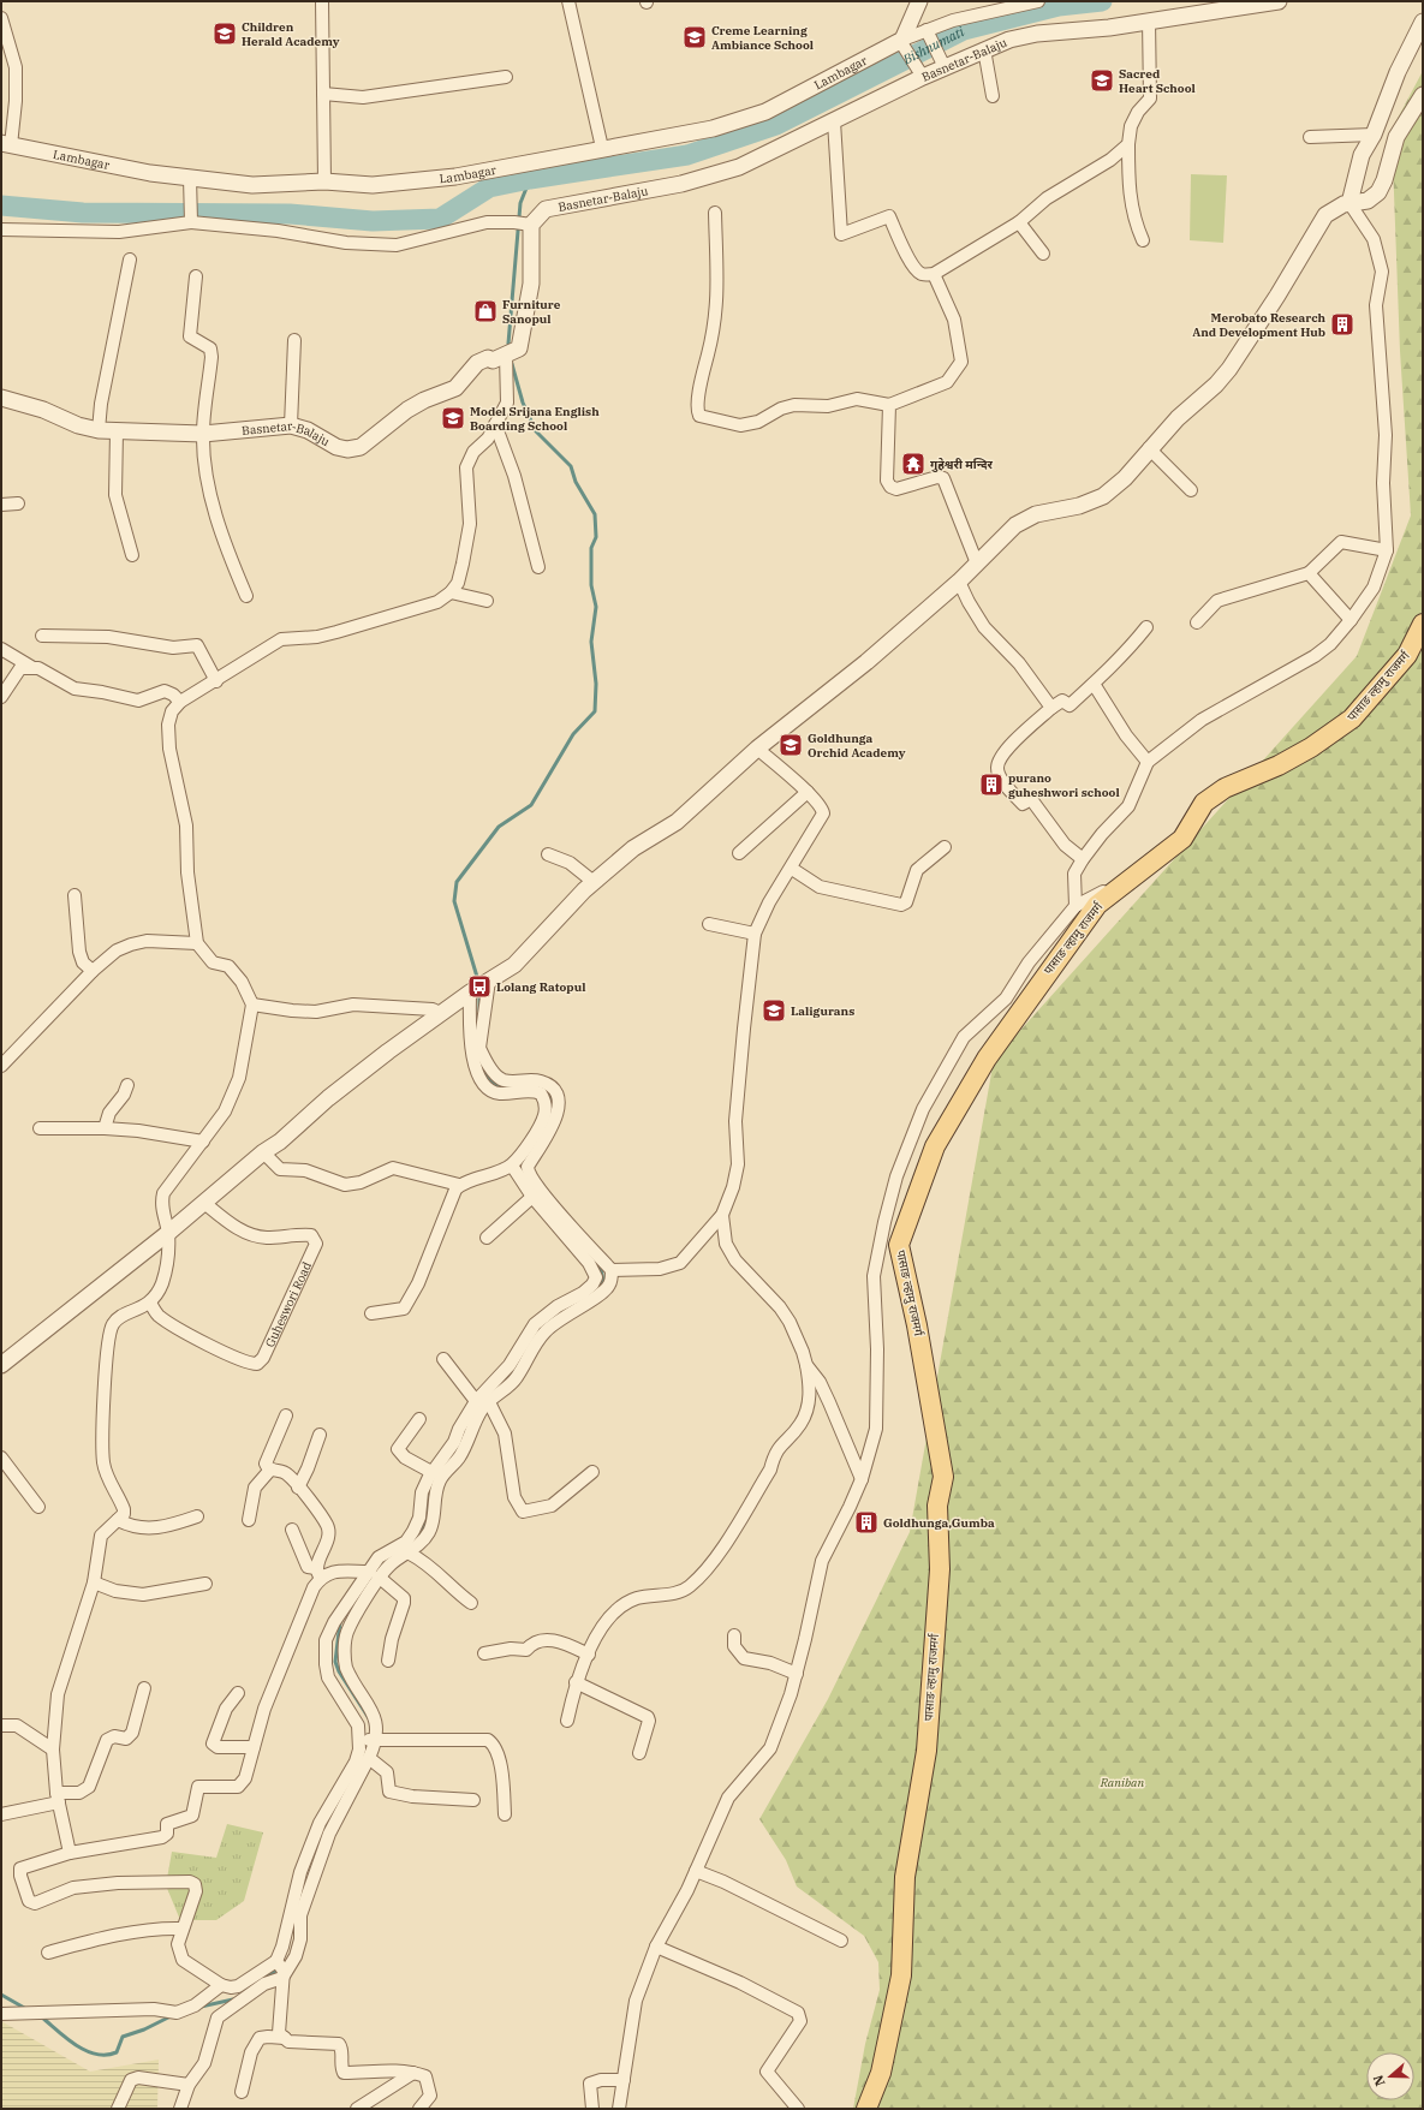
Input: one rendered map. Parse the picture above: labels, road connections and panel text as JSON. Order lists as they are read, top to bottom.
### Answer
{
  "streets": {
    "main road": ["पासाङ ल्हामु राजमर्ग"],
    "street": ["Basnetar-Balaju", "Lambagar", "Guheswori Road"]
  },
  "water": ["Bishnumati"],
  "parks": ["Raniban"],
  "places": {
    "school or university": [
      "Children Herald Academy",
      "Creme Learning Ambiance School",
      "Sacred Heart School",
      "Model Srijana English Boarding School",
      "Goldhunga Orchid Academy",
      "Laligurans"
    ],
    "shop": ["Furniture Sanopul"],
    "building": ["Merobato Research And Development Hub", "purano guheshwori school", "Goldhunga,Gumba"],
    "temple": ["गुहेश्वरी मन्दिर"],
    "bus stop": ["Lolang Ratopul"]
  },
  "north": "left"
}
